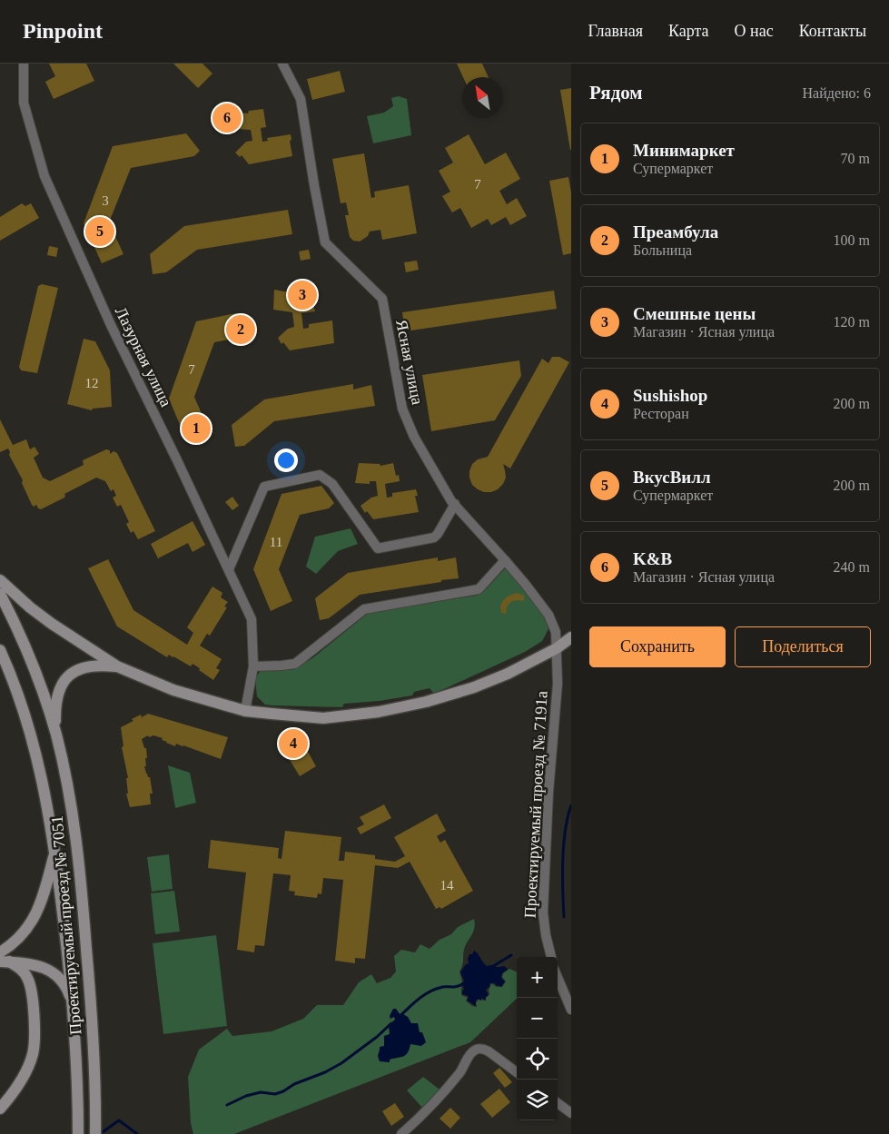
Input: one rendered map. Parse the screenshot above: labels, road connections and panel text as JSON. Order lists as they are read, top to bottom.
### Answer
{
  "streets": {
    "street": [
      "Лазурная улица",
      "Ясная улица",
      "Проектируемый проезд № 7191а",
      "Проектируемый проезд № 7051"
    ]
  },
  "crossings": [
    ["Ясная улица", "Проектируемый проезд № 7191а"]
  ],
  "house_numbers": [
    "7",
    "3",
    "7",
    "12",
    "11",
    "14"
  ],
  "north": "top left",
  "page": {
    "header": "Pinpoint",
    "nav": [
      "Главная",
      "Карта",
      "О нас",
      "Контакты"
    ],
    "heading": ["Рядом", "Найдено: 6"],
    "pins": [
      "6",
      "5",
      "3",
      "2",
      "1",
      "4"
    ],
    "list": [
      {
        "mark": "1",
        "name": "Минимаркет",
        "note": "Супермаркет",
        "value": "70 m"
      },
      {
        "mark": "2",
        "name": "Преамбула",
        "note": "Больница",
        "value": "100 m"
      },
      {
        "mark": "3",
        "name": "Смешные цены",
        "note": "Магазин · Ясная улица",
        "value": "120 m"
      },
      {
        "mark": "4",
        "name": "Sushishop",
        "note": "Ресторан",
        "value": "200 m"
      },
      {
        "mark": "5",
        "name": "ВкусВилл",
        "note": "Супермаркет",
        "value": "200 m"
      },
      {
        "mark": "6",
        "name": "K&B",
        "note": "Магазин · Ясная улица",
        "value": "240 m"
      }
    ],
    "buttons": ["Сохранить", "Поделиться"],
    "map_buttons": ["+", "−"]
  }
}
